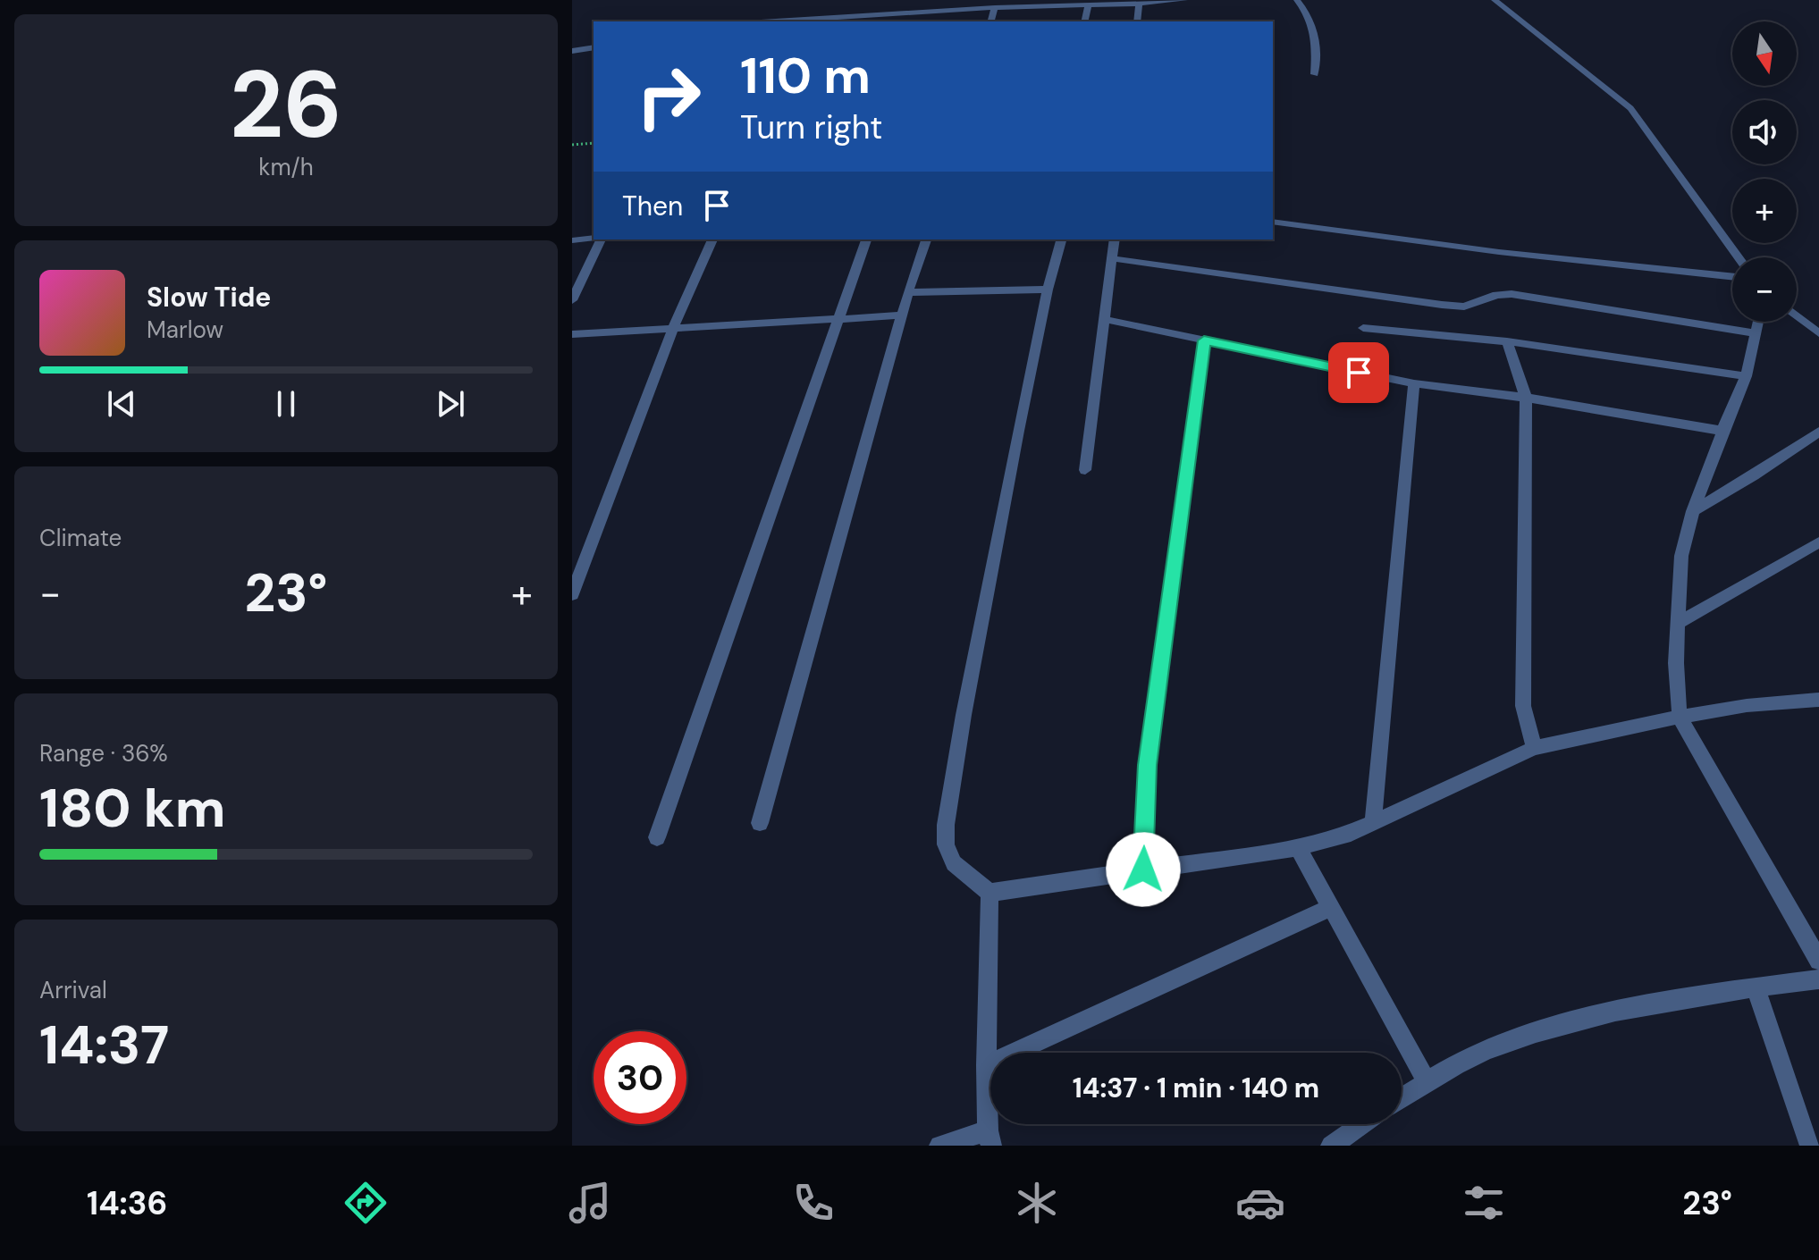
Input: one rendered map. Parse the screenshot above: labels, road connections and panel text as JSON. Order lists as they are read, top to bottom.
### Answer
{
  "north": "bottom",
  "page": {
    "tile": [
      ["26", "km/h"],
      "Climate",
      ["Range · 36%", "180 km"],
      ["Arrival", "14:37"]
    ],
    "map_buttons": ["+", "−"],
    "turn": ["110 m", "Turn right"],
    "then": "Then",
    "song": ["Slow Tide", "Marlow"],
    "heat": ["−", "23°", "+"],
    "limit": "30",
    "trip": "14:37 · 1 min · 140 m",
    "tabs": ["14:36", "23°"]
  }
}
